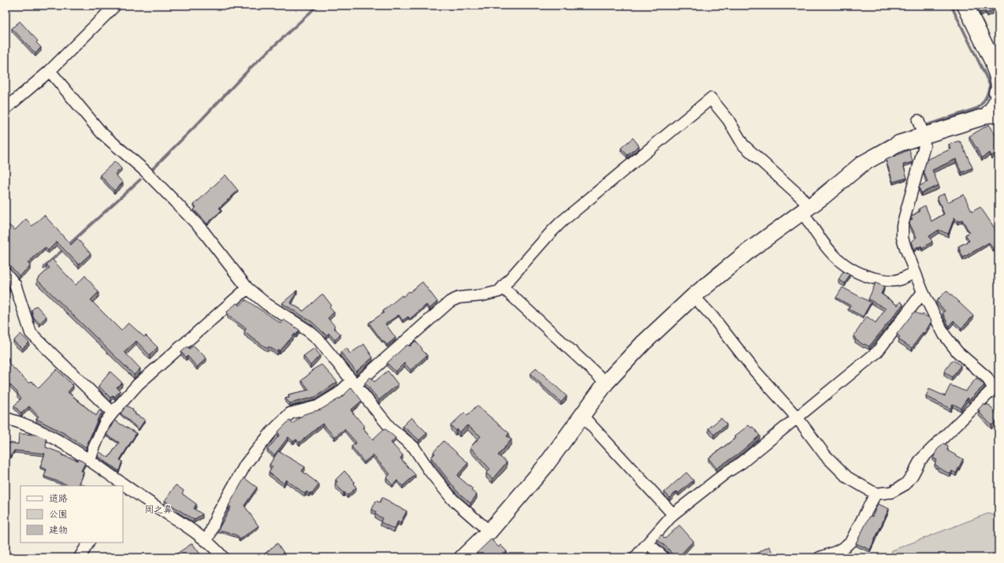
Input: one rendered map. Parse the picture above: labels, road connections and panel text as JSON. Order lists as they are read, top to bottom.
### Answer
{
  "districts": ["岡之鼻"],
  "legend": ["道路", "公園", "建物"]
}
